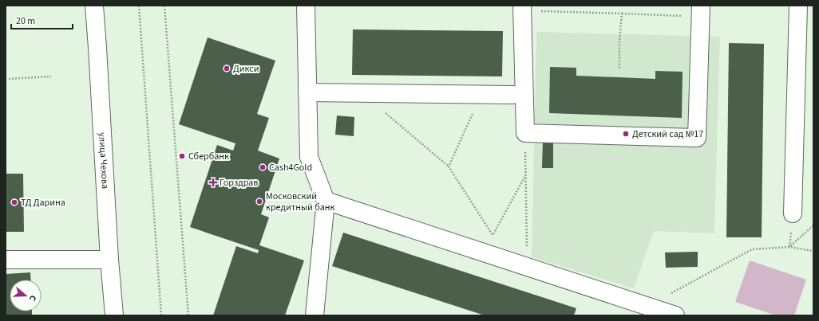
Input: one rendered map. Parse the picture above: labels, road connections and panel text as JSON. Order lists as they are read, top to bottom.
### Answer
{
  "streets": {
    "street": ["улица Чехова"]
  },
  "places": {
    "other": [
      "Дикси",
      "Детский сад №17",
      "Сбербанк",
      "Cash4Gold",
      "Московский кредитный банк",
      "ТД Дарина"
    ],
    "health": ["Горздрав"]
  },
  "scale_bar": "20 m",
  "north": "right"
}
